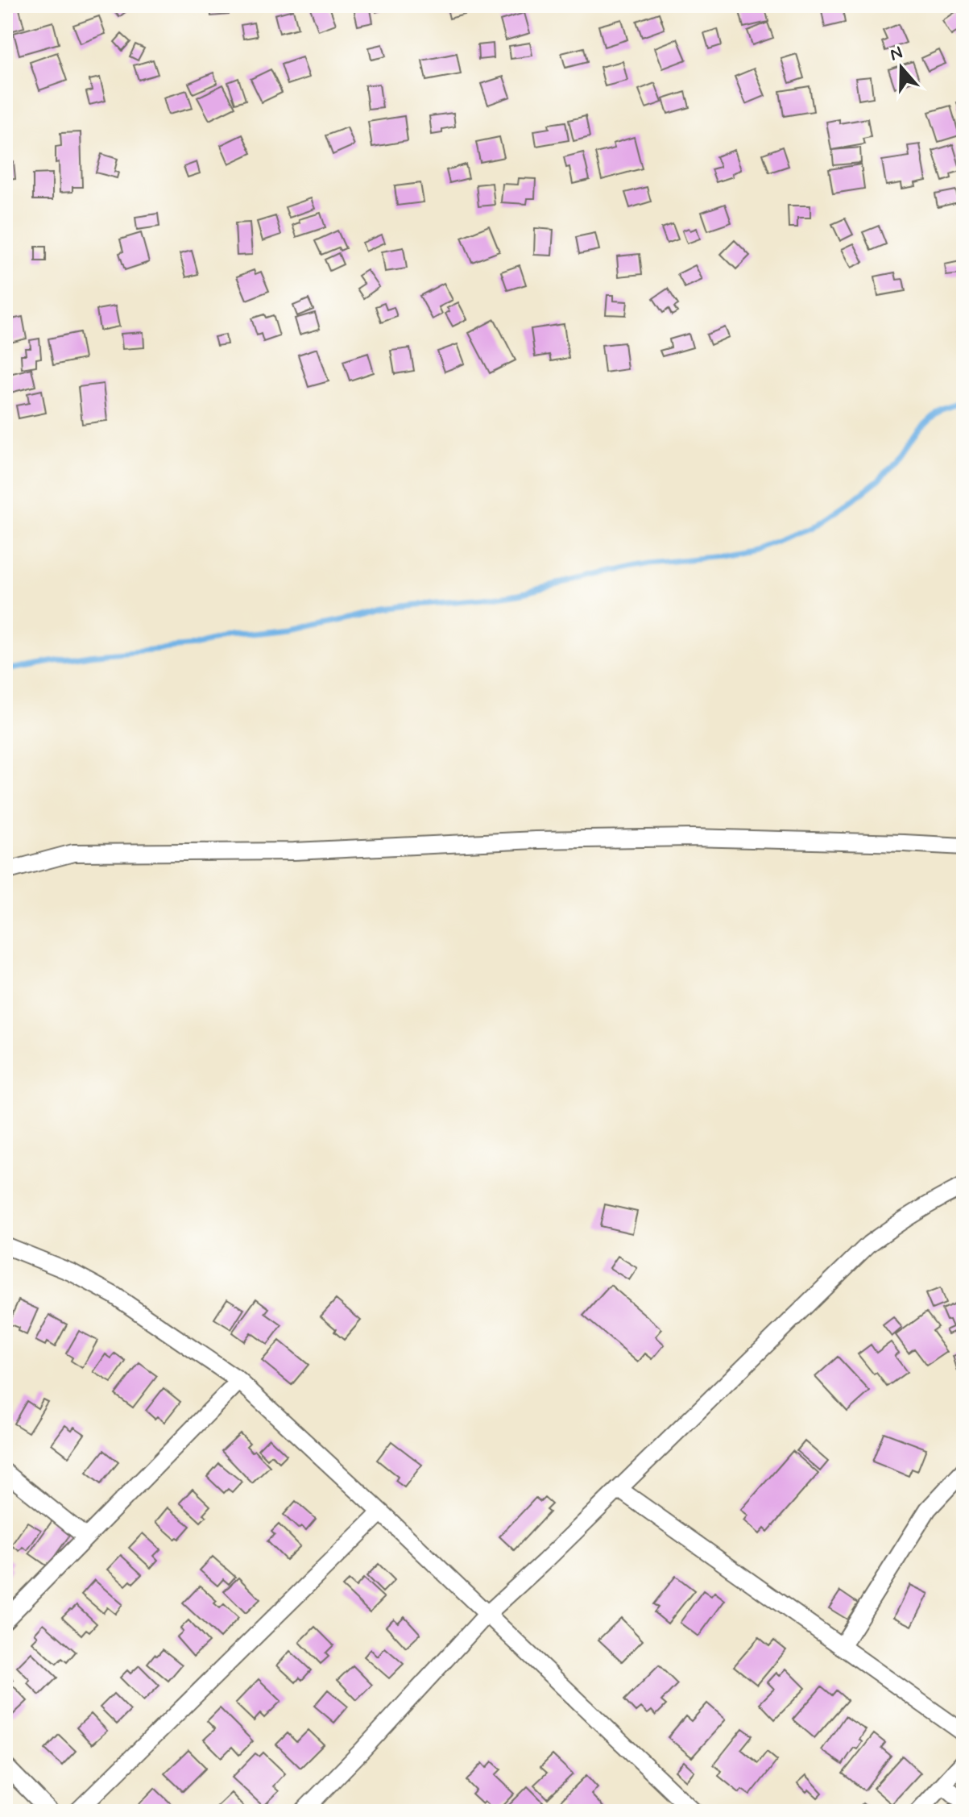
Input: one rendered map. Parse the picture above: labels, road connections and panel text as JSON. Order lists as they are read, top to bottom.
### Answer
{
  "north": "top"
}
